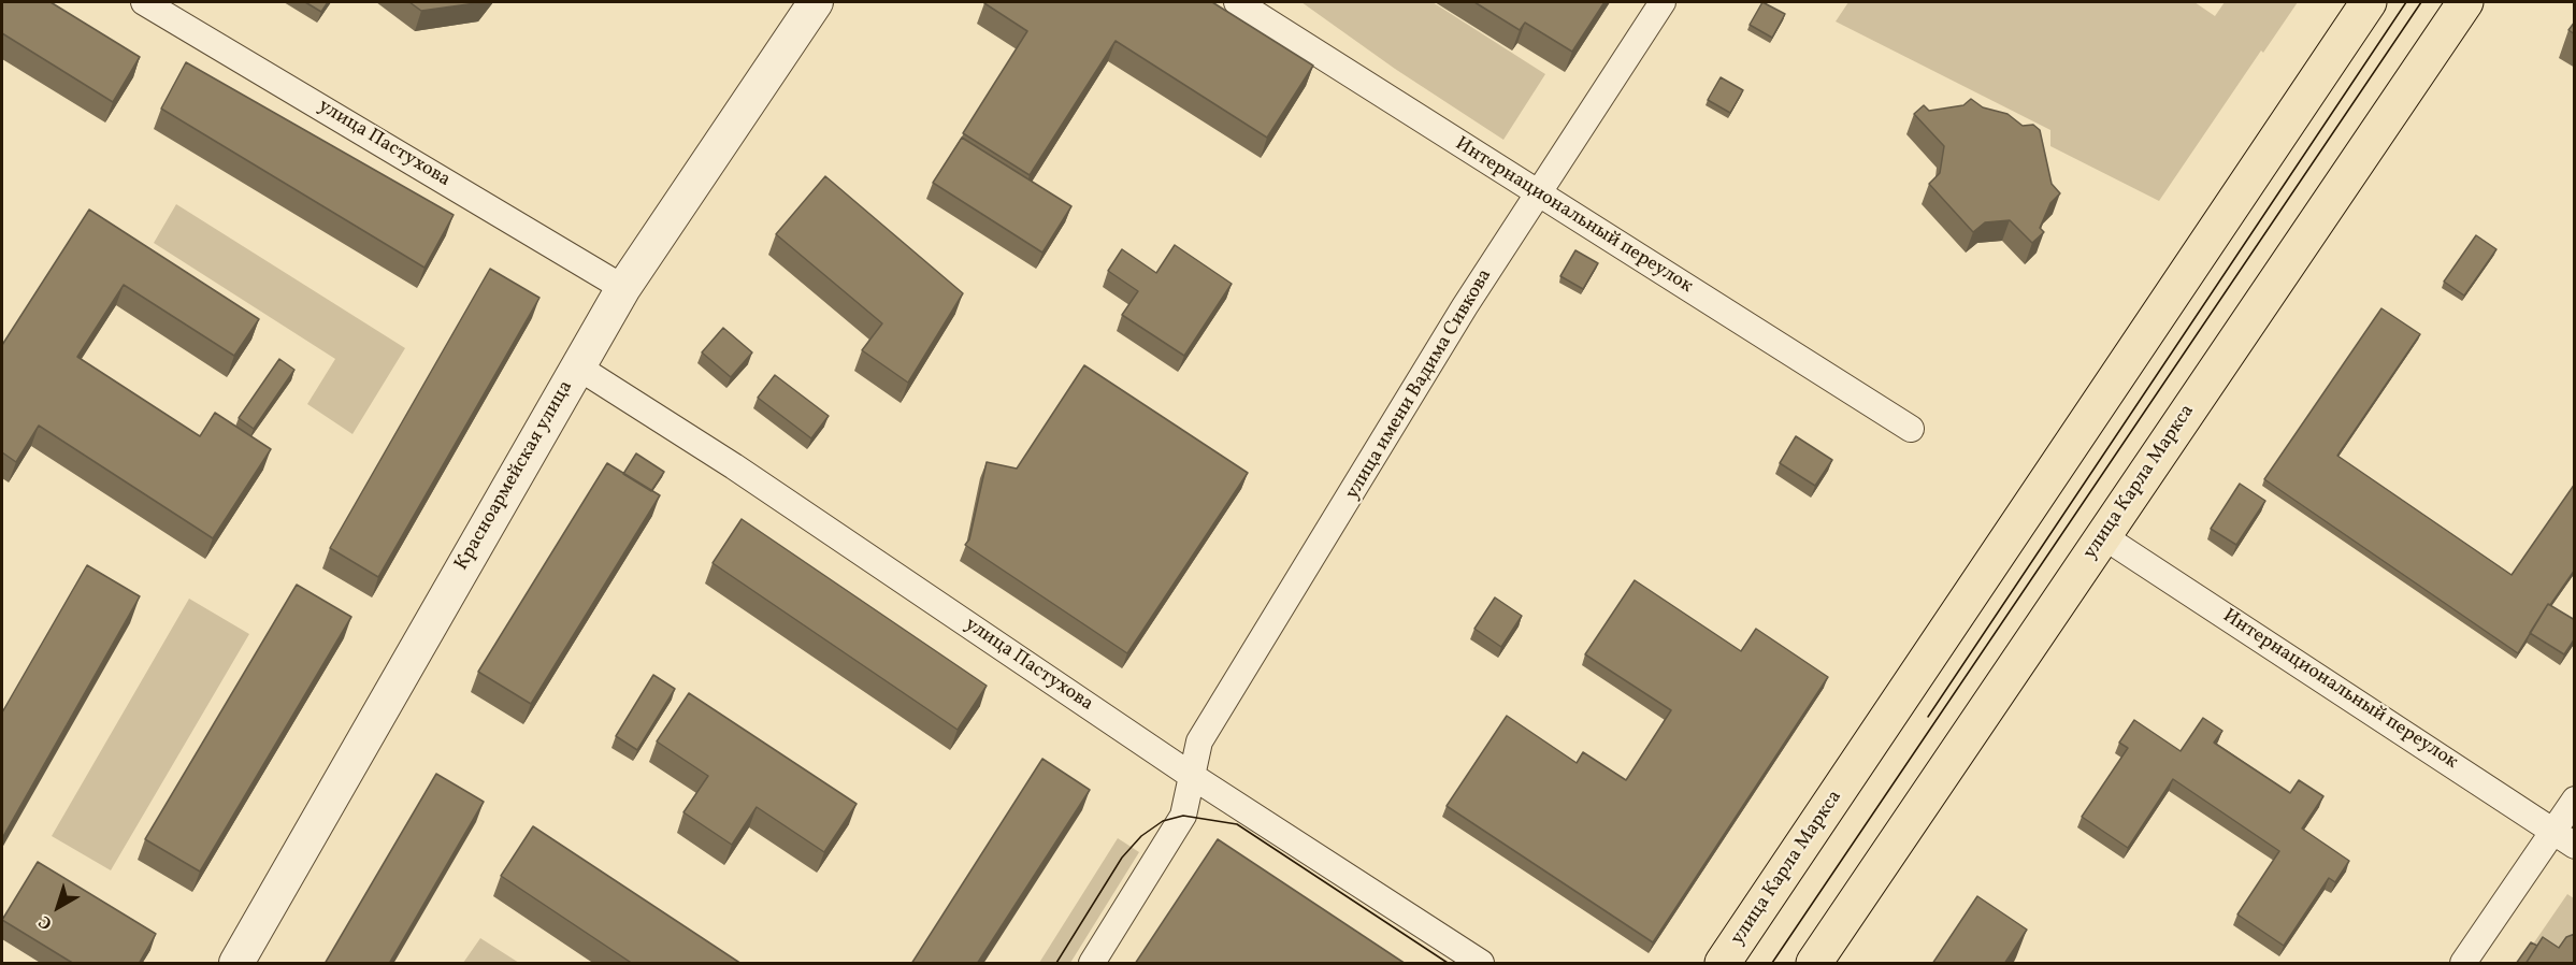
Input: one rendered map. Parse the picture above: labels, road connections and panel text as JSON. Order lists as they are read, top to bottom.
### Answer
{
  "streets": {
    "main road": ["улица Карла Маркса"],
    "street": [
      "улица Пастухова",
      "Интернациональный переулок",
      "улица имени Вадима Сивкова",
      "Красноармейская улица"
    ]
  },
  "crossings": [
    ["улица Пастухова", "улица имени Вадима Сивкова"],
    ["улица Пастухова", "Красноармейская улица"],
    ["Интернациональный переулок", "улица имени Вадима Сивкова"],
    ["Интернациональный переулок", "улица Карла Маркса"]
  ],
  "north": "bottom left"
}
